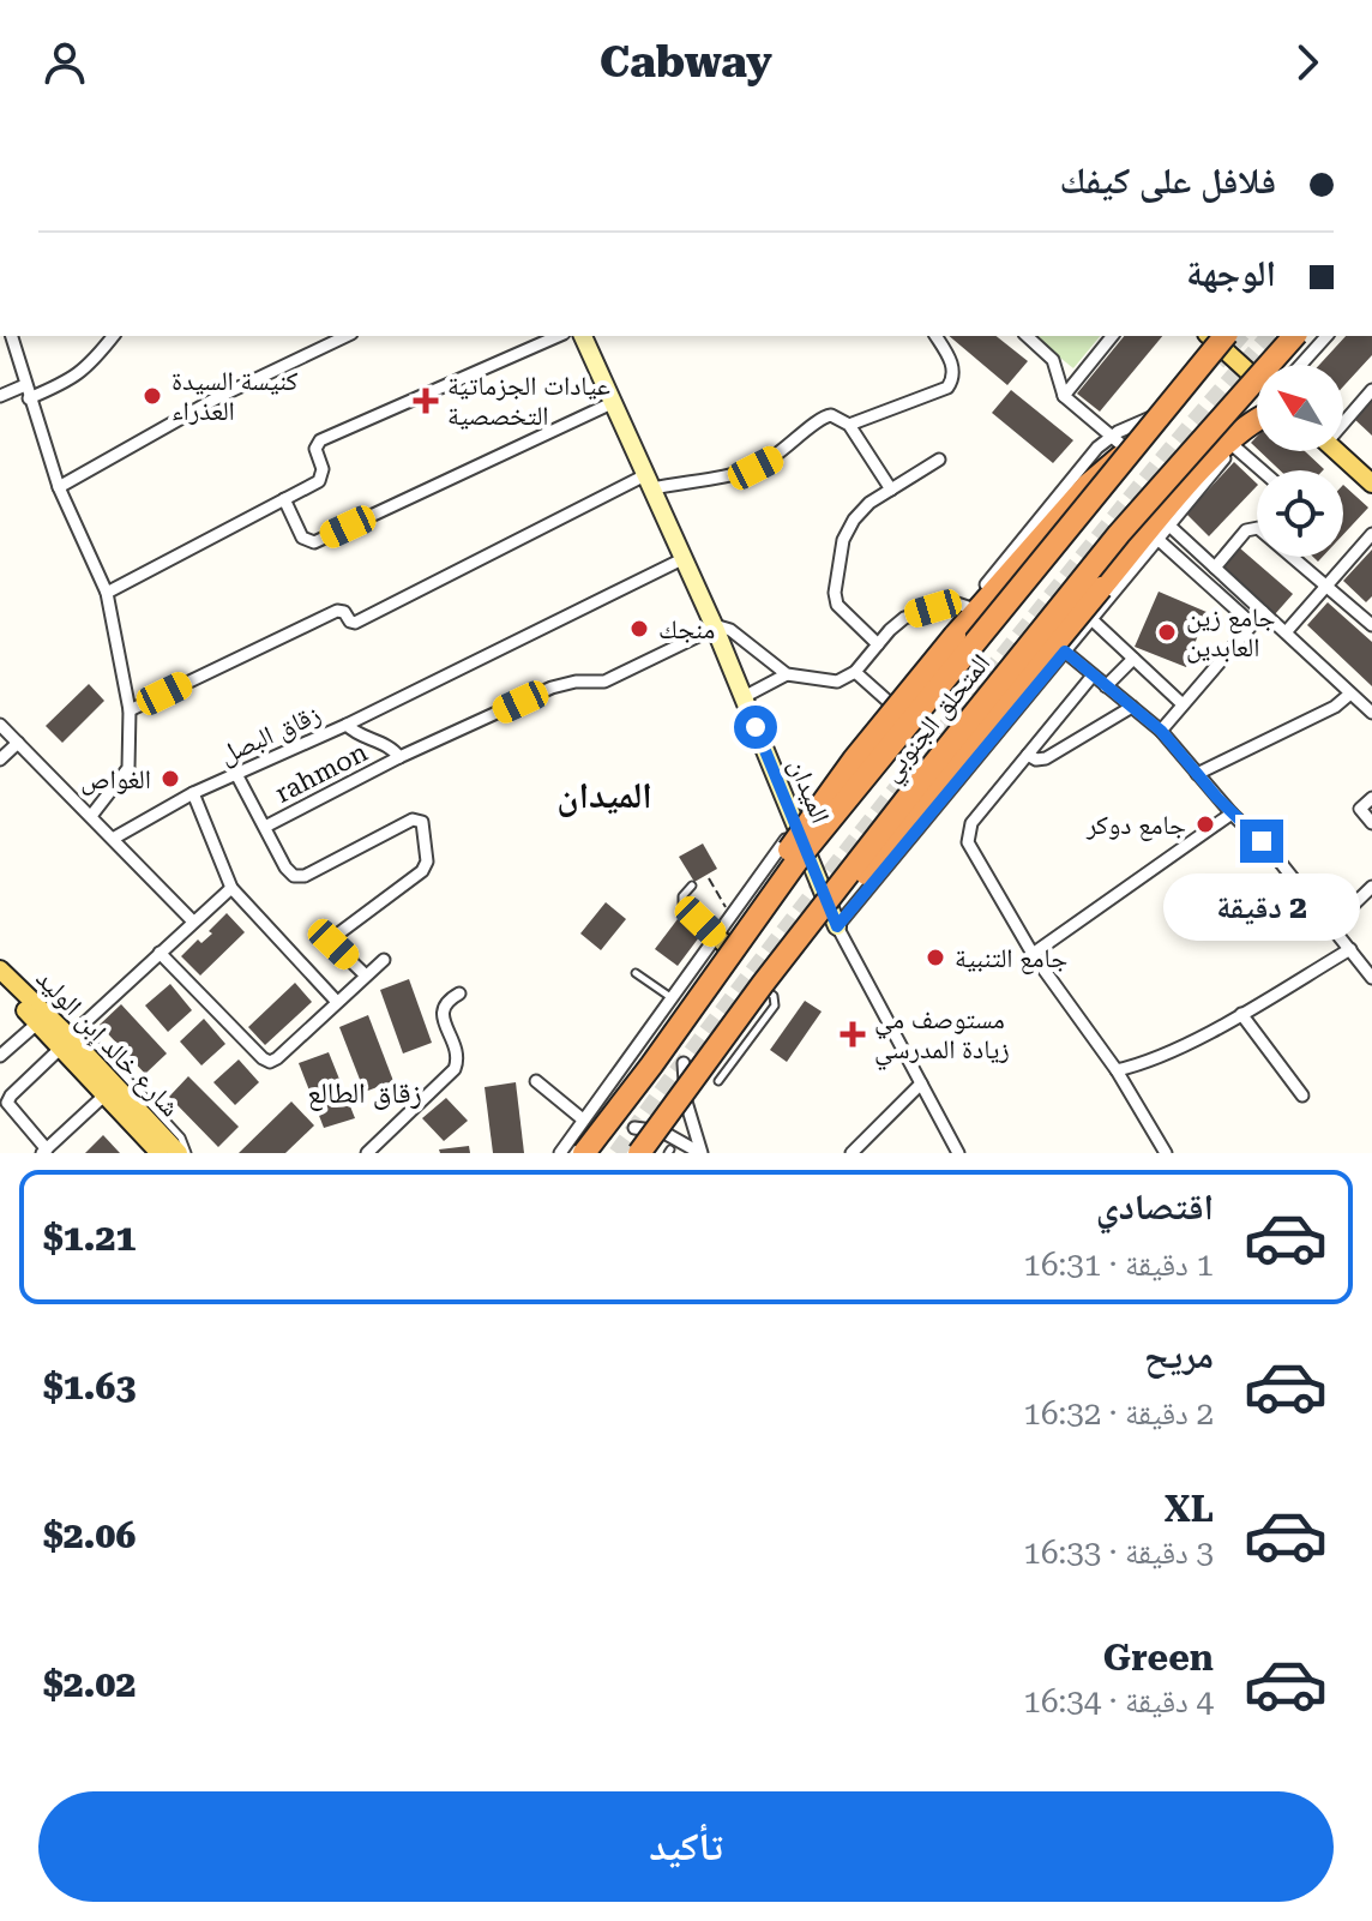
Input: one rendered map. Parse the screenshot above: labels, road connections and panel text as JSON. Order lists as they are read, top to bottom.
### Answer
{
  "streets": {
    "highway": ["المتحلق الجنوبي"],
    "main road": ["شارع خالد إبن الوليد"],
    "street": ["زقاق البصل", "rahmon", "الميدان"]
  },
  "crossings": [
    ["زقاق البصل", "rahmon"]
  ],
  "districts": ["الميدان", "زقاق الطالع"],
  "places": {
    "other": [
      "كنيسة السيدة العذراء",
      "منجك",
      "جامع زين العابدين",
      "الغواص",
      "جامع دوكر",
      "جامع التنبية"
    ],
    "health": ["عيادات الجزماتية التخصصية", "مستوصف مي زيادة المدرسي"]
  },
  "north": "top left",
  "page": {
    "header": "Cabway",
    "banner": ["فلافل على كيفك", "الوجهة"],
    "bubble": "2 دقيقة",
    "list": [
      {
        "name": "اقتصادي",
        "note": "1 دقيقة · 16:31",
        "value": "$1.21"
      },
      {
        "name": "مريح",
        "note": "2 دقيقة · 16:32",
        "value": "$1.63"
      },
      {
        "name": "XL",
        "note": "3 دقيقة · 16:33",
        "value": "$2.06"
      },
      {
        "name": "Green",
        "note": "4 دقيقة · 16:34",
        "value": "$2.02"
      }
    ],
    "buttons": "تأكيد"
  }
}
